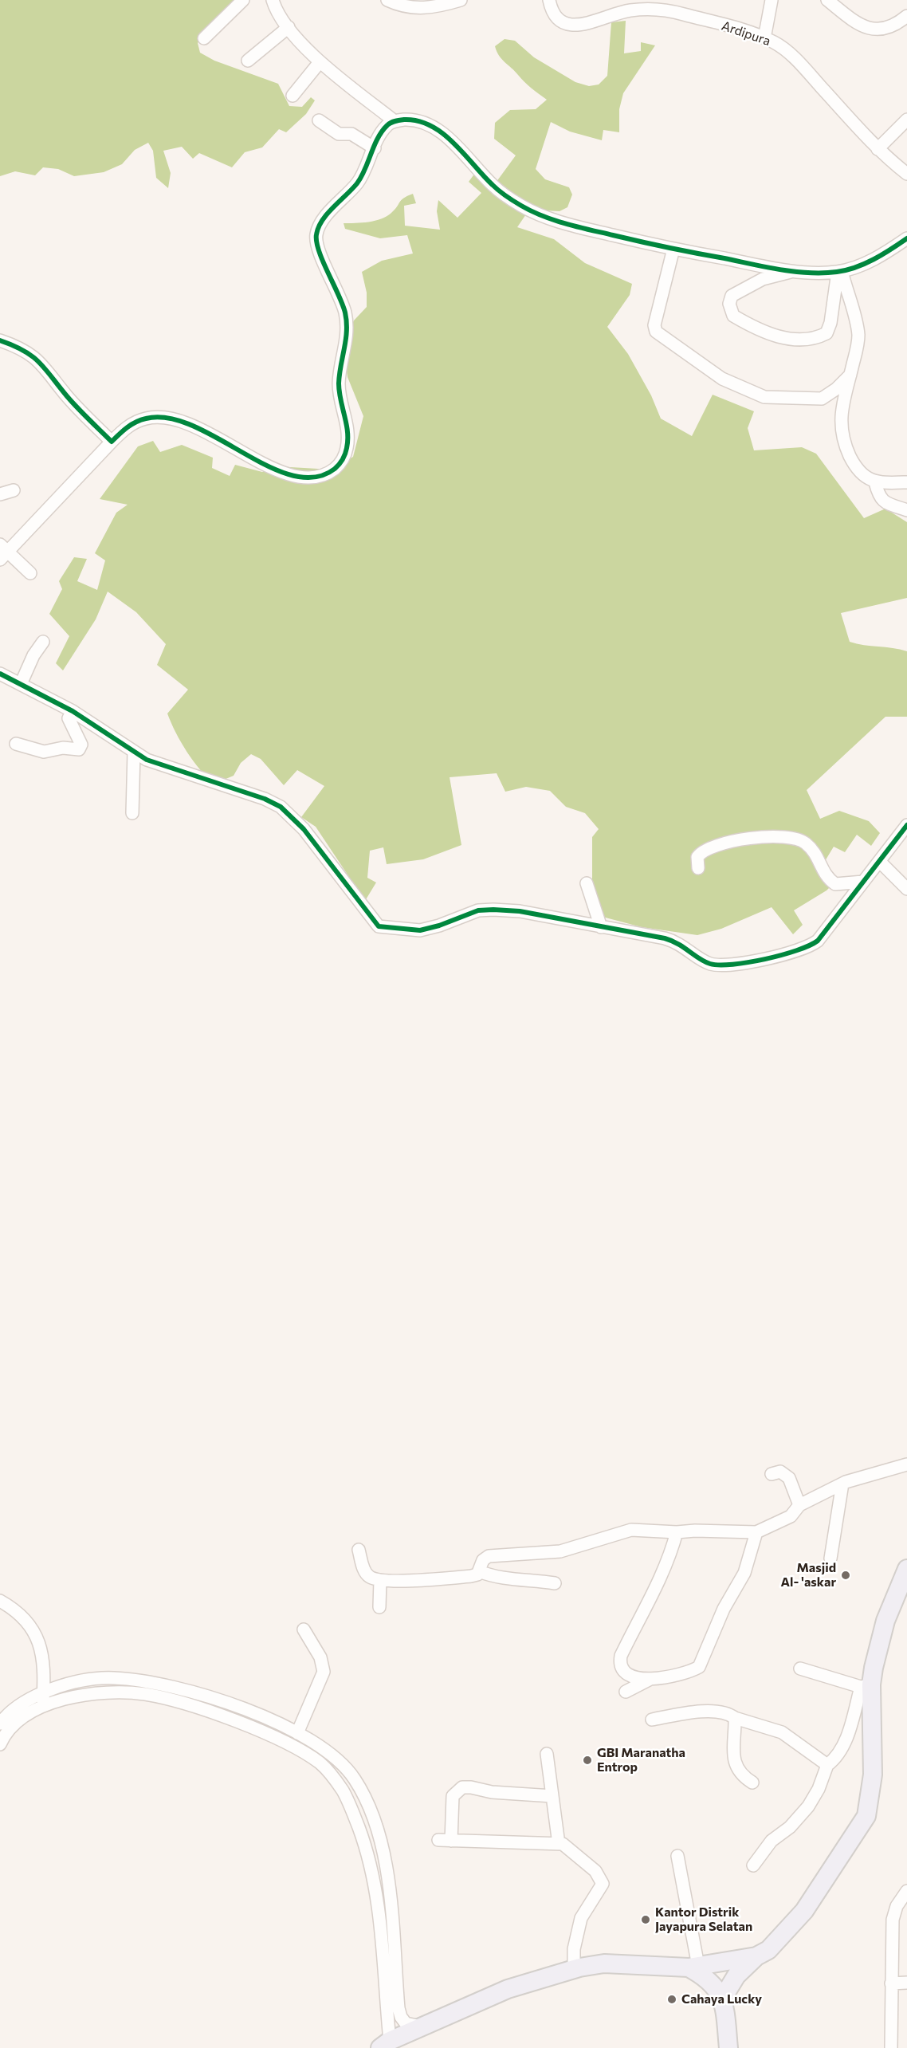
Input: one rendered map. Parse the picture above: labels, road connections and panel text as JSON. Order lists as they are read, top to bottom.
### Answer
{
  "streets": {
    "street": ["Ardipura"]
  },
  "places": [
    "Masjid Al- 'askar",
    "GBI Maranatha Entrop",
    "Kantor Distrik Jayapura Selatan",
    "Cahaya Lucky"
  ]
}
